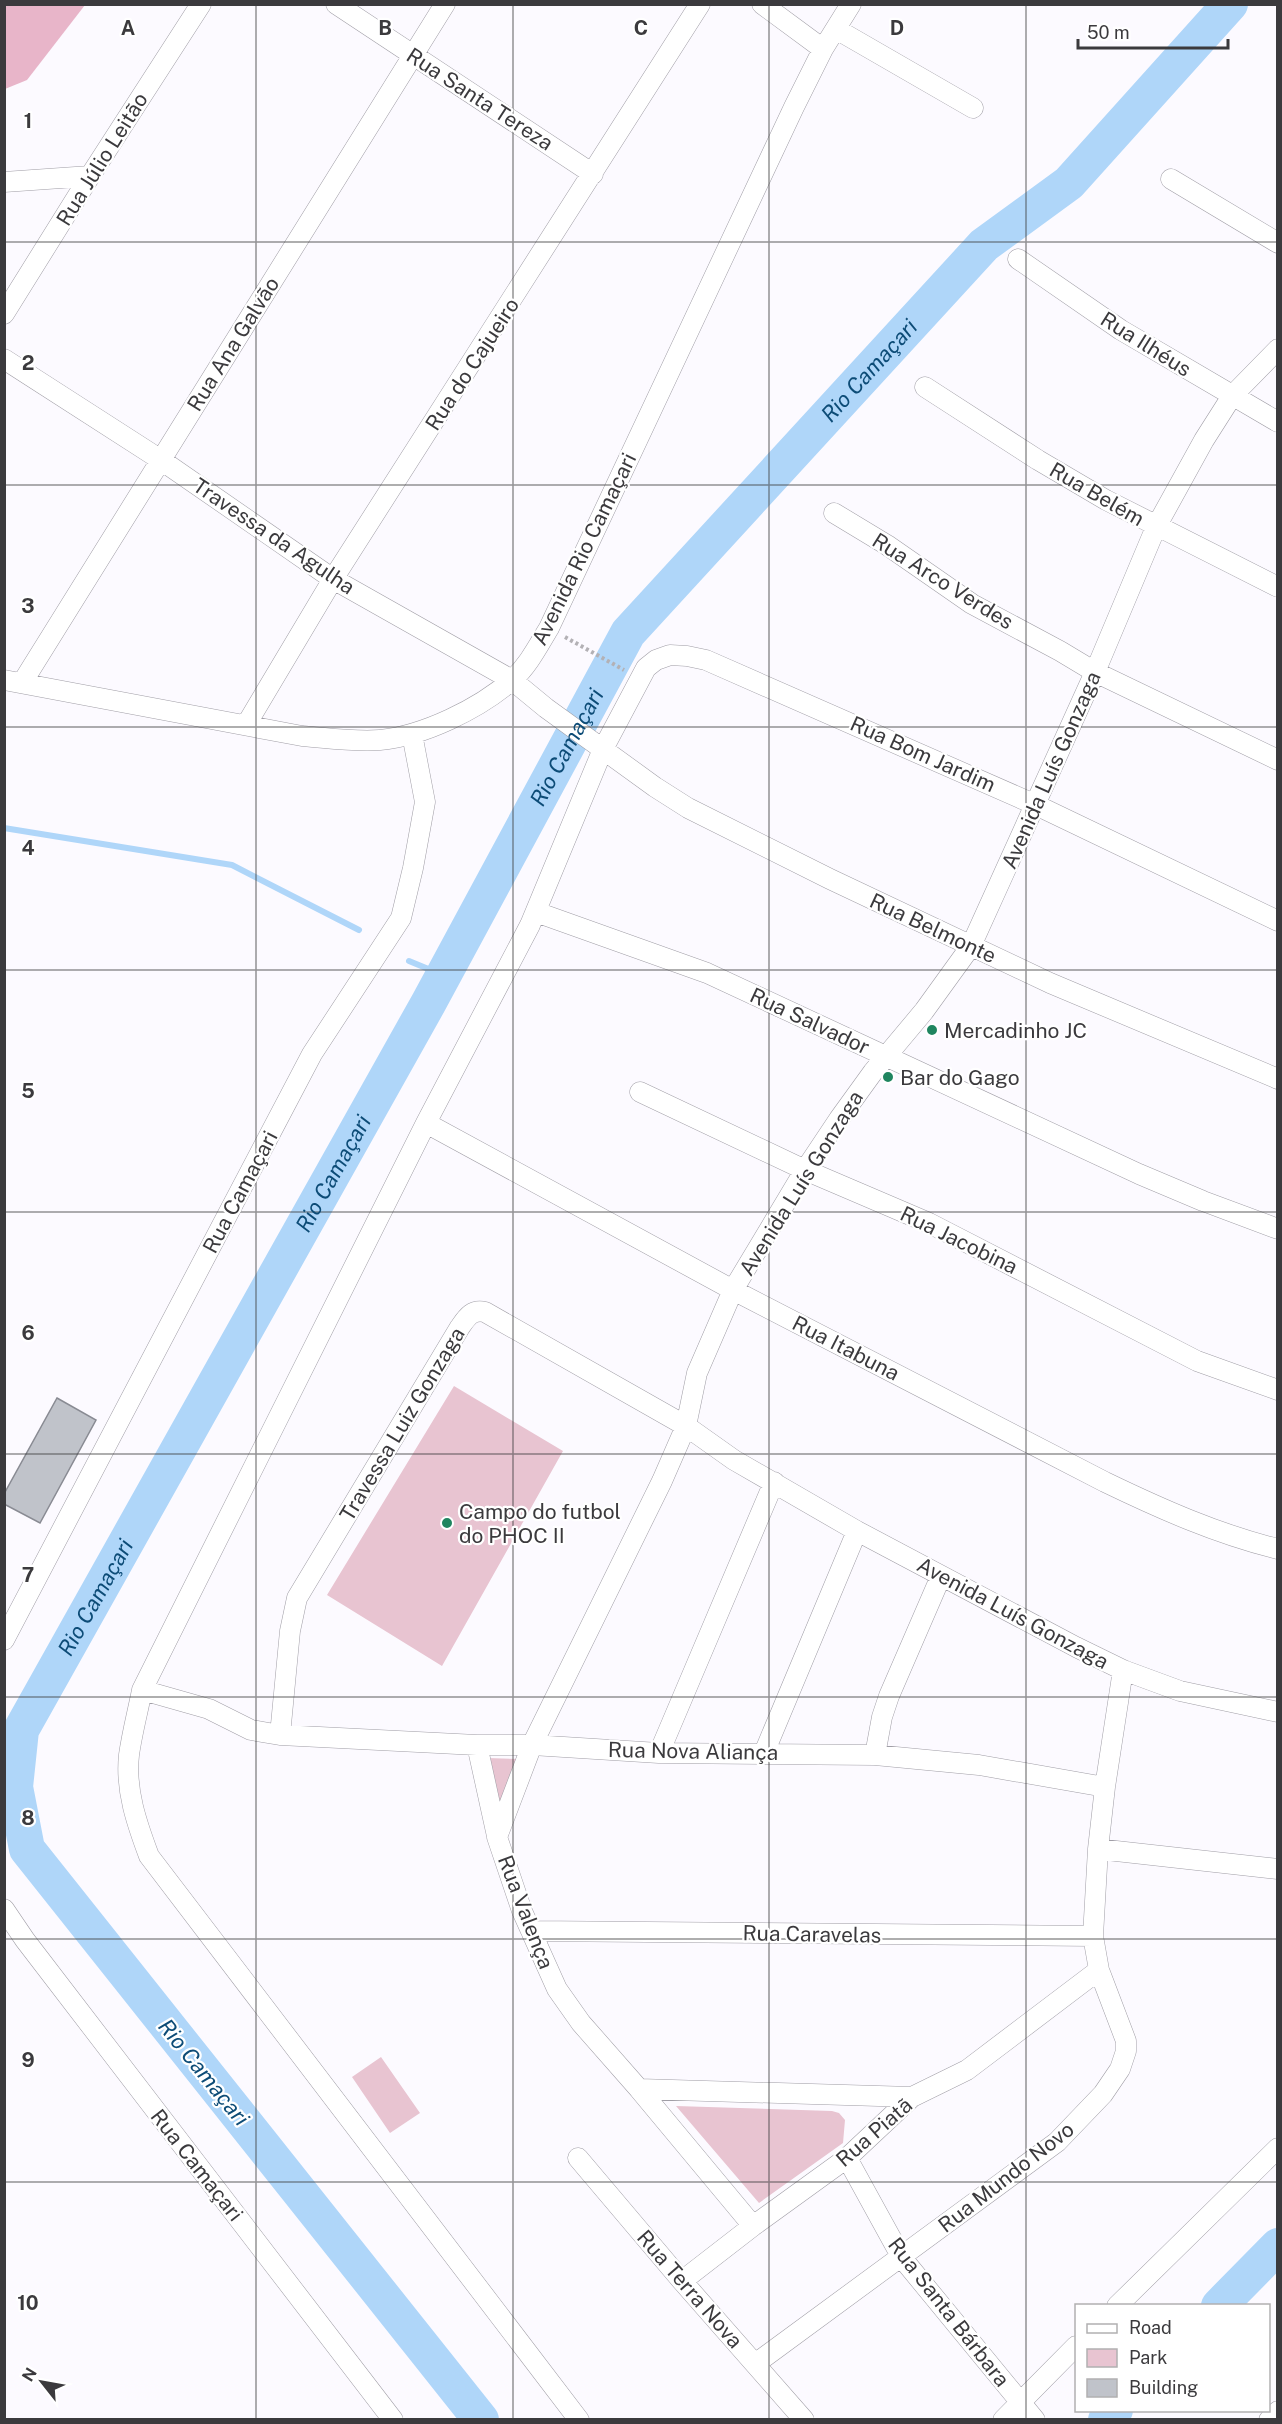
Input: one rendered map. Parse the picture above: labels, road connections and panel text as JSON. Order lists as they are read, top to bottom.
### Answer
{
  "streets": {
    "street": [
      "Rua Santa Tereza",
      "Rua Júlio Leitão",
      "Rua Ana Galvão",
      "Rua Ilhéus",
      "Rua do Cajueiro",
      "Rua Belém",
      "Travessa da Agulha",
      "Avenida Rio Camaçari",
      "Rua Arco Verdes",
      "Rua Bom Jardim",
      "Avenida Luís Gonzaga",
      "Rua Belmonte",
      "Rua Salvador",
      "Rua Camaçari",
      "Rua Jacobina",
      "Rua Itabuna",
      "Travessa Luiz Gonzaga",
      "Rua Nova Aliança",
      "Rua Valença",
      "Rua Caravelas",
      "Rua Piatã",
      "Rua Mundo Novo",
      "Rua Terra Nova",
      "Rua Santa Bárbara"
    ]
  },
  "crossings": [
    ["Rua Santa Tereza", "Rua Ana Galvão"],
    ["Rua Santa Tereza", "Rua do Cajueiro"],
    ["Rua Ana Galvão", "Travessa da Agulha"],
    ["Rua Ana Galvão", "Avenida Rio Camaçari"],
    ["Rua Ilhéus", "Avenida Luís Gonzaga"],
    ["Rua do Cajueiro", "Travessa da Agulha"],
    ["Rua do Cajueiro", "Avenida Rio Camaçari"],
    ["Rua Belém", "Avenida Luís Gonzaga"],
    ["Travessa da Agulha", "Avenida Rio Camaçari"],
    ["Travessa da Agulha", "Rua Bom Jardim"],
    ["Travessa da Agulha", "Rua Belmonte"],
    ["Avenida Rio Camaçari", "Rua Camaçari"],
    ["Rua Arco Verdes", "Avenida Luís Gonzaga"],
    ["Rua Bom Jardim", "Avenida Luís Gonzaga"],
    ["Rua Bom Jardim", "Rua Belmonte"],
    ["Rua Bom Jardim", "Rua Salvador"],
    ["Rua Bom Jardim", "Rua Itabuna"],
    ["Rua Bom Jardim", "Rua Nova Aliança"],
    ["Avenida Luís Gonzaga", "Rua Belmonte"],
    ["Avenida Luís Gonzaga", "Rua Salvador"],
    ["Avenida Luís Gonzaga", "Rua Jacobina"],
    ["Avenida Luís Gonzaga", "Rua Itabuna"],
    ["Avenida Luís Gonzaga", "Travessa Luiz Gonzaga"],
    ["Avenida Luís Gonzaga", "Rua Valença"],
    ["Avenida Luís Gonzaga", "Rua Mundo Novo"],
    ["Travessa Luiz Gonzaga", "Rua Nova Aliança"],
    ["Travessa Luiz Gonzaga", "Rua Valença"],
    ["Rua Nova Aliança", "Rua Valença"],
    ["Rua Nova Aliança", "Rua Mundo Novo"],
    ["Rua Valença", "Rua Caravelas"],
    ["Rua Valença", "Rua Piatã"],
    ["Rua Caravelas", "Rua Mundo Novo"],
    ["Rua Piatã", "Rua Mundo Novo"],
    ["Rua Piatã", "Rua Terra Nova"],
    ["Rua Piatã", "Rua Santa Bárbara"],
    ["Rua Mundo Novo", "Rua Terra Nova"],
    ["Rua Mundo Novo", "Rua Santa Bárbara"]
  ],
  "water": ["Rio Camaçari"],
  "places": ["Mercadinho JC", "Bar do Gago", "Campo do futbol do PHOC II"],
  "legend": ["Road", "Park", "Building"],
  "scale_bar": "50 m",
  "north": "top left",
  "grid": {
    "columns": [
      "A",
      "B",
      "C",
      "D"
    ],
    "rows": [
      "1",
      "2",
      "3",
      "4",
      "5",
      "6",
      "7",
      "8",
      "9",
      "10"
    ]
  }
}
